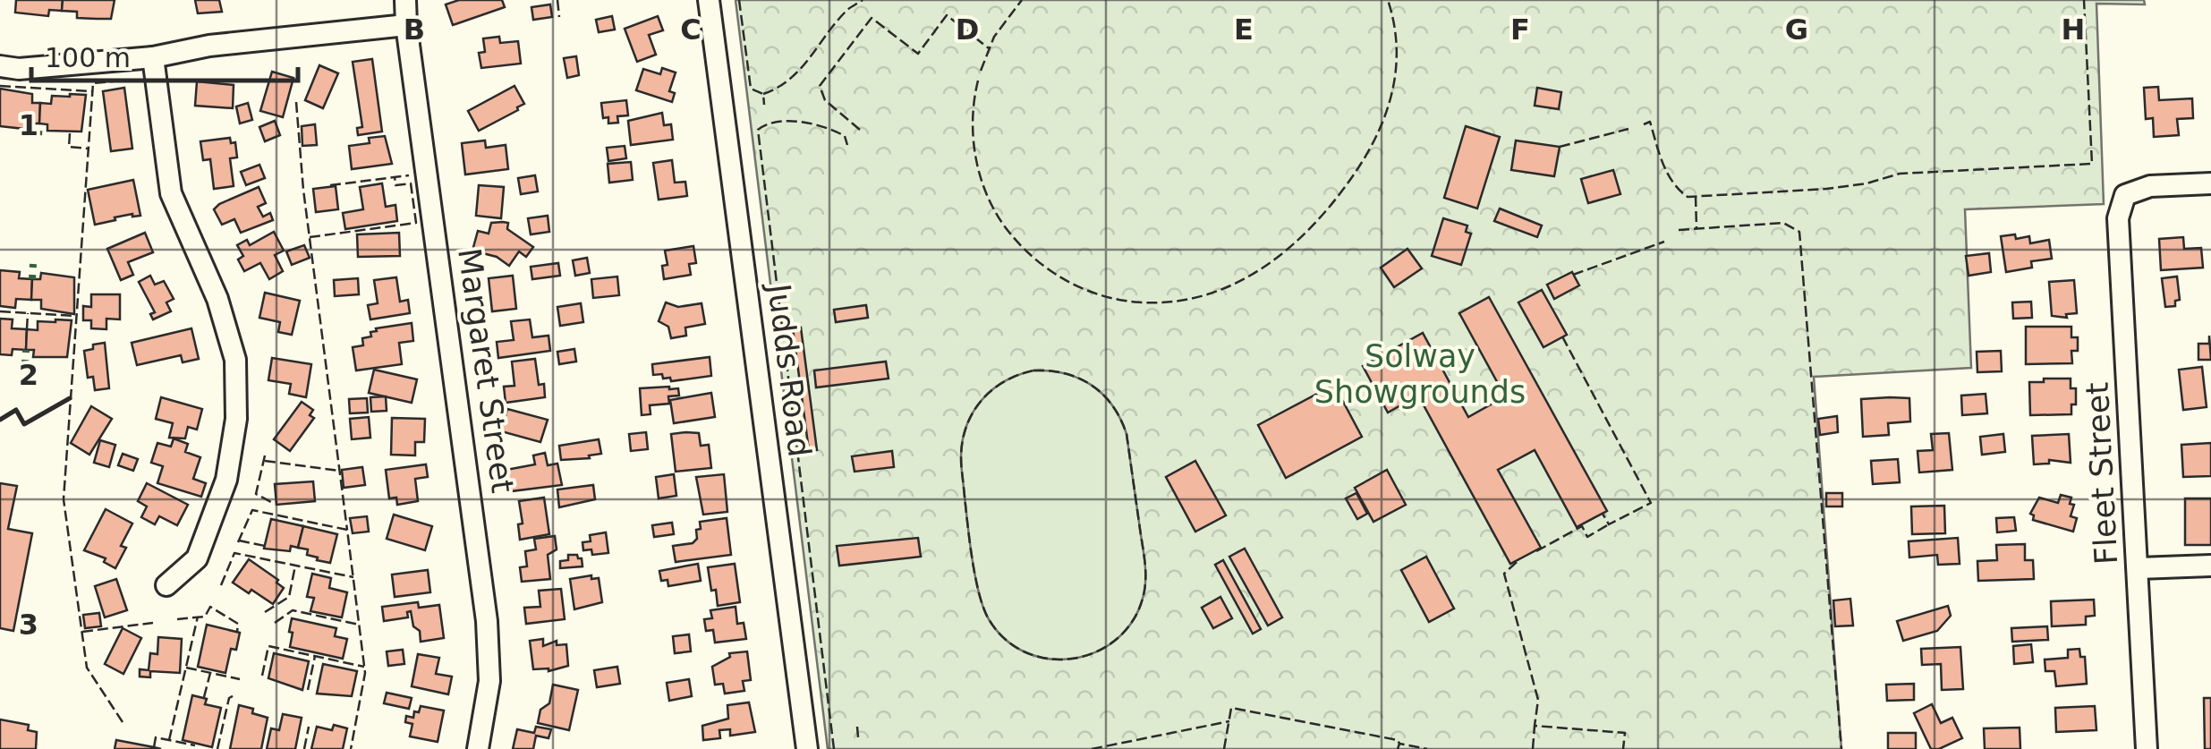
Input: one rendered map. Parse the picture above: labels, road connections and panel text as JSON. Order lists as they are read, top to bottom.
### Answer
{
  "streets": {
    "street": ["Margaret Street", "Judds Road", "Fleet Street"]
  },
  "parks": ["Solway Showgrounds"],
  "scale_bar": "100 m",
  "grid": {
    "columns": [
      "B",
      "C",
      "D",
      "E",
      "F",
      "G",
      "H"
    ],
    "rows": ["1", "2", "3"]
  }
}
